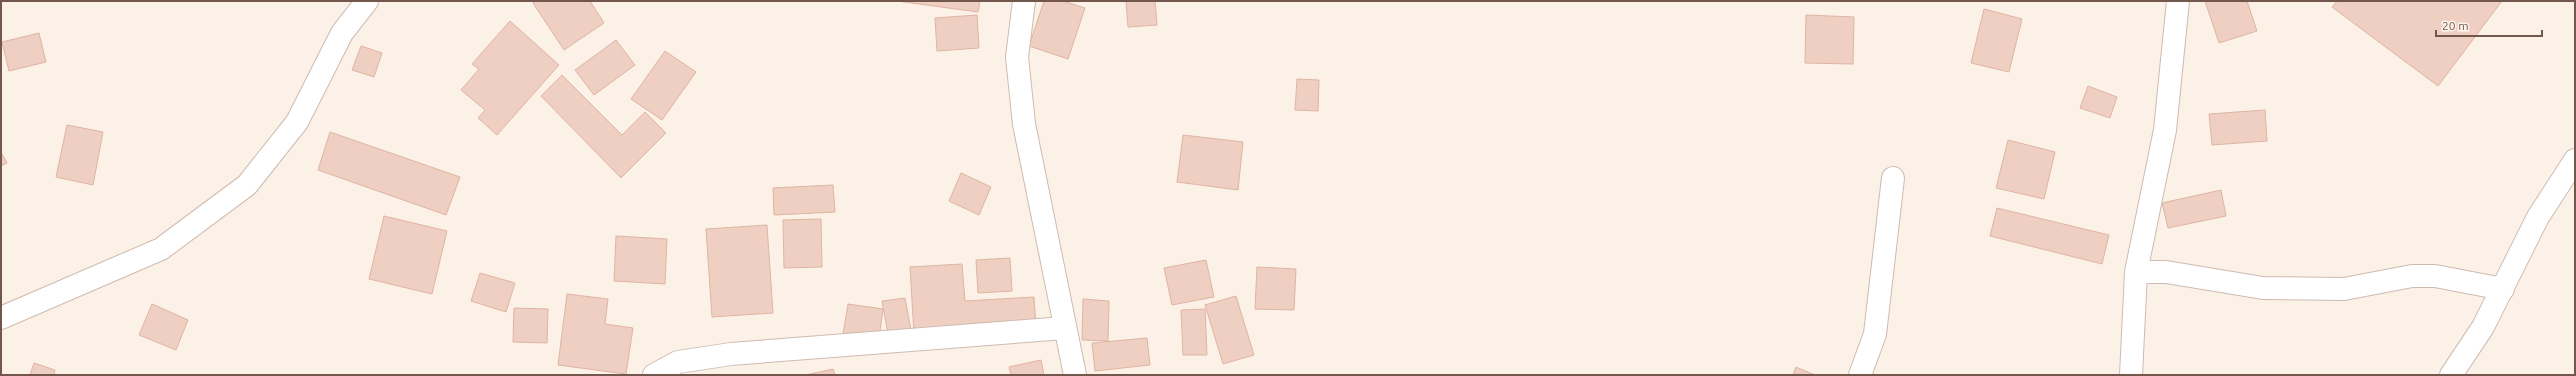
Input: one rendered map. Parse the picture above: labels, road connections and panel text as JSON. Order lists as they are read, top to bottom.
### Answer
{
  "scale_bar": "20 m"
}
